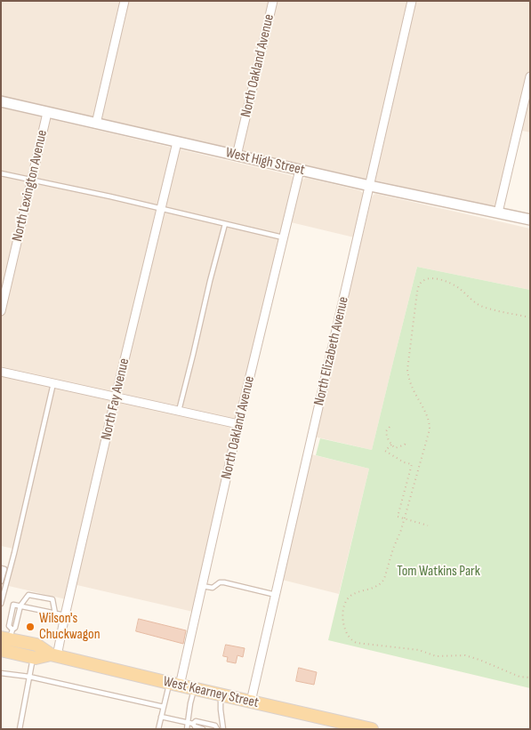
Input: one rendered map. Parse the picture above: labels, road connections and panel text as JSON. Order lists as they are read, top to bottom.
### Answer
{
  "streets": {
    "main road": ["West Kearney Street"],
    "street": [
      "North Oakland Avenue",
      "West High Street",
      "North Lexington Avenue",
      "North Elizabeth Avenue",
      "North Fay Avenue"
    ]
  },
  "crossings": [
    ["North Oakland Avenue", "West High Street"],
    ["North Oakland Avenue", "West Kearney Street"],
    ["West High Street", "North Lexington Avenue"],
    ["West High Street", "North Elizabeth Avenue"],
    ["West High Street", "North Fay Avenue"],
    ["North Elizabeth Avenue", "West Kearney Street"],
    ["North Fay Avenue", "West Kearney Street"]
  ],
  "parks": ["Tom Watkins Park"],
  "places": ["Wilson's Chuckwagon"]
}
